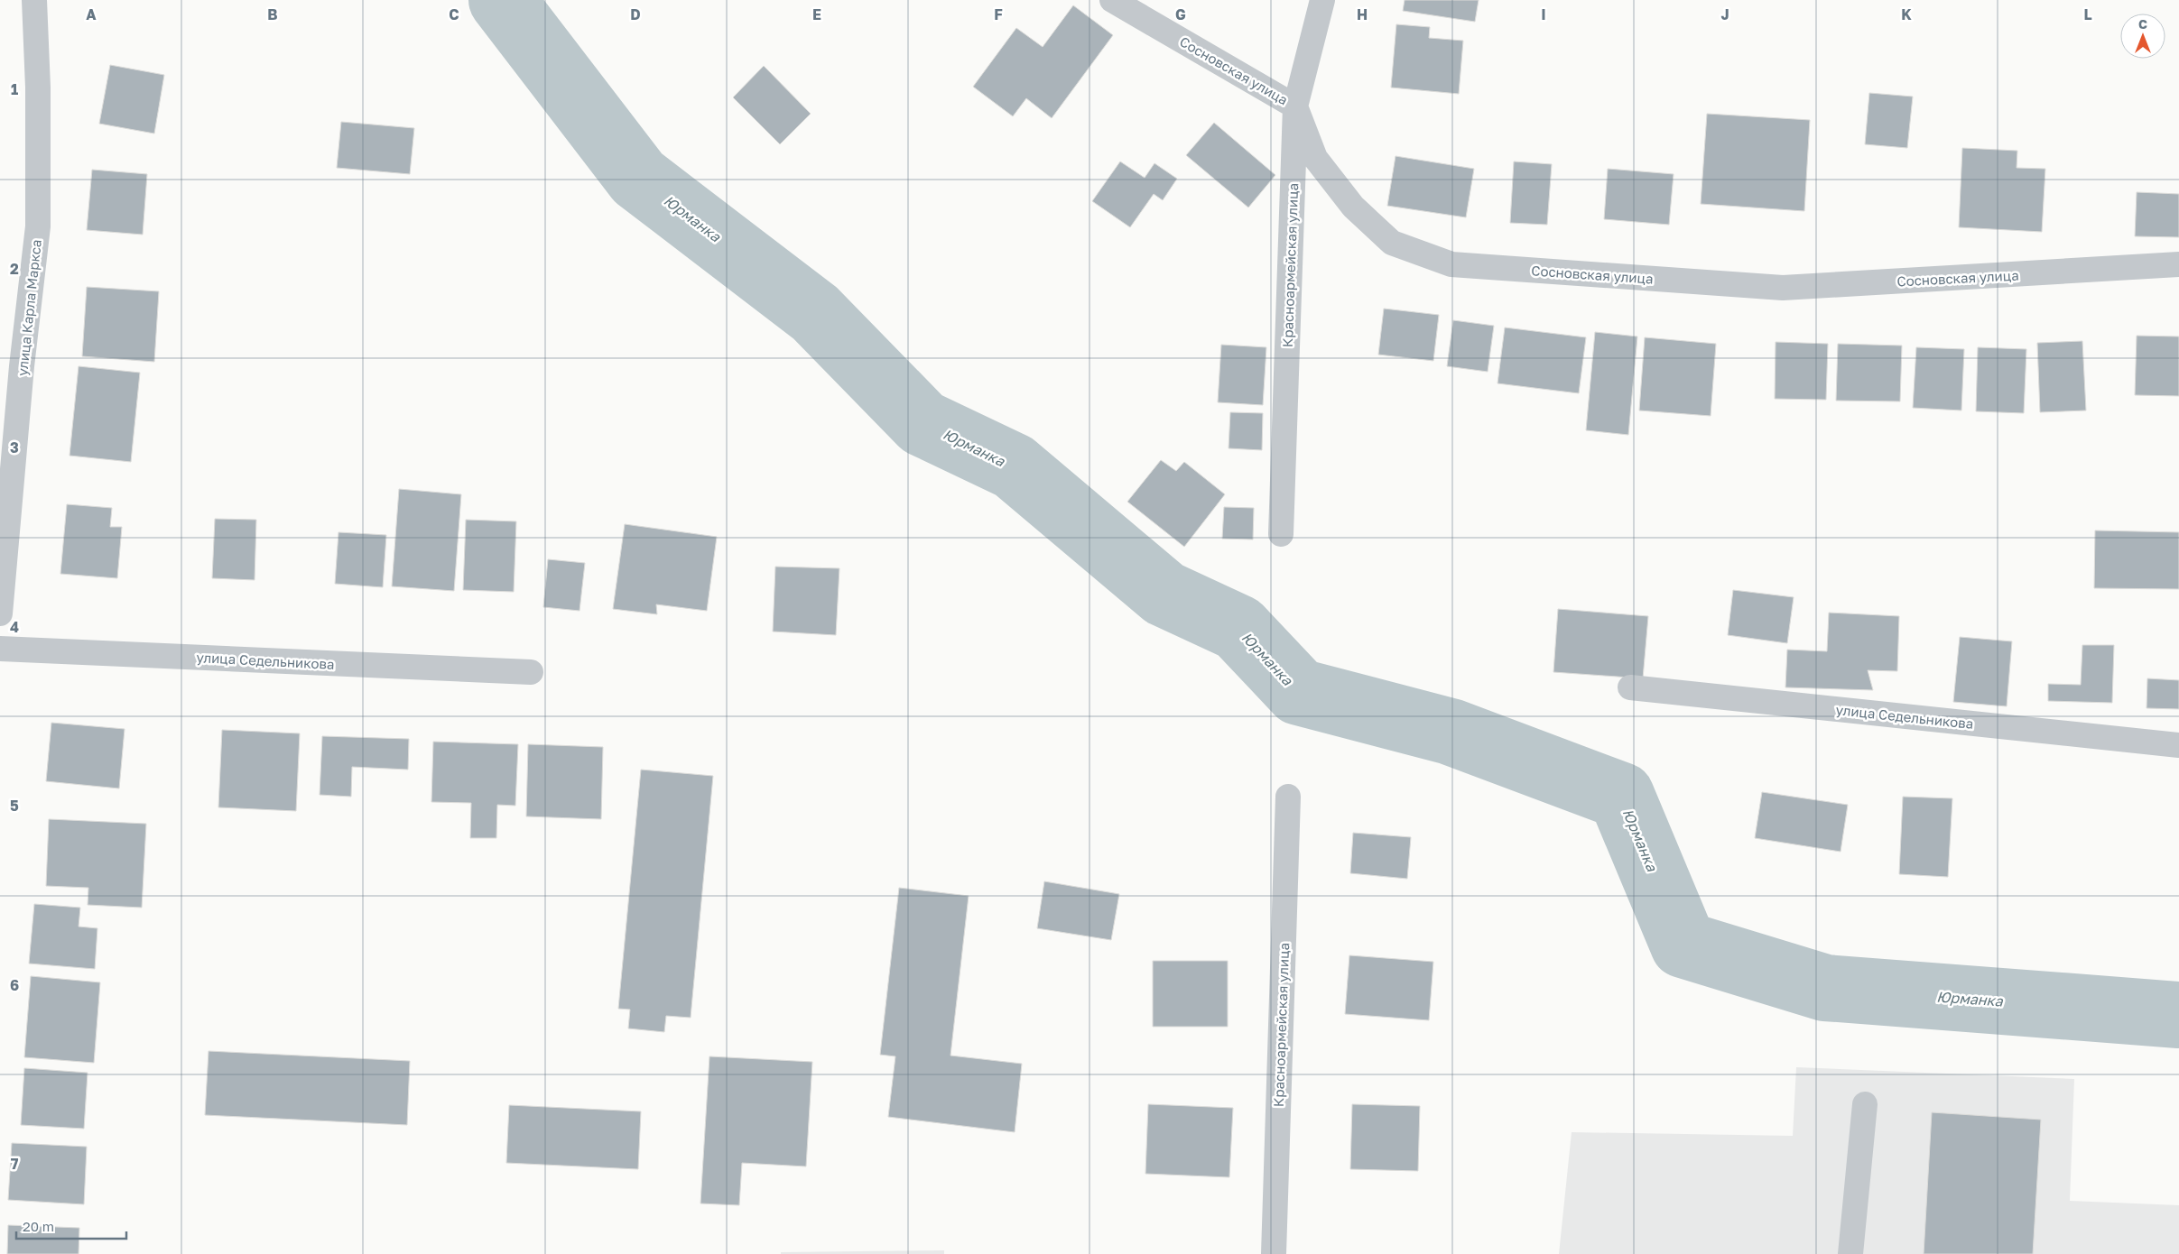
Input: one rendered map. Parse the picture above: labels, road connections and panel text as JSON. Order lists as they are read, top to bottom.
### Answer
{
  "streets": {
    "street": [
      "Сосновская улица",
      "Красноармейская улица",
      "улица Карла Маркса",
      "улица Седельникова"
    ]
  },
  "crossings": [
    ["Сосновская улица", "Красноармейская улица"]
  ],
  "water": ["Юрманка"],
  "scale_bar": "20 m",
  "north": "top",
  "grid": {
    "columns": [
      "A",
      "B",
      "C",
      "D",
      "E",
      "F",
      "G",
      "H",
      "I",
      "J",
      "K",
      "L"
    ],
    "rows": [
      "1",
      "2",
      "3",
      "4",
      "5",
      "6",
      "7"
    ]
  }
}
